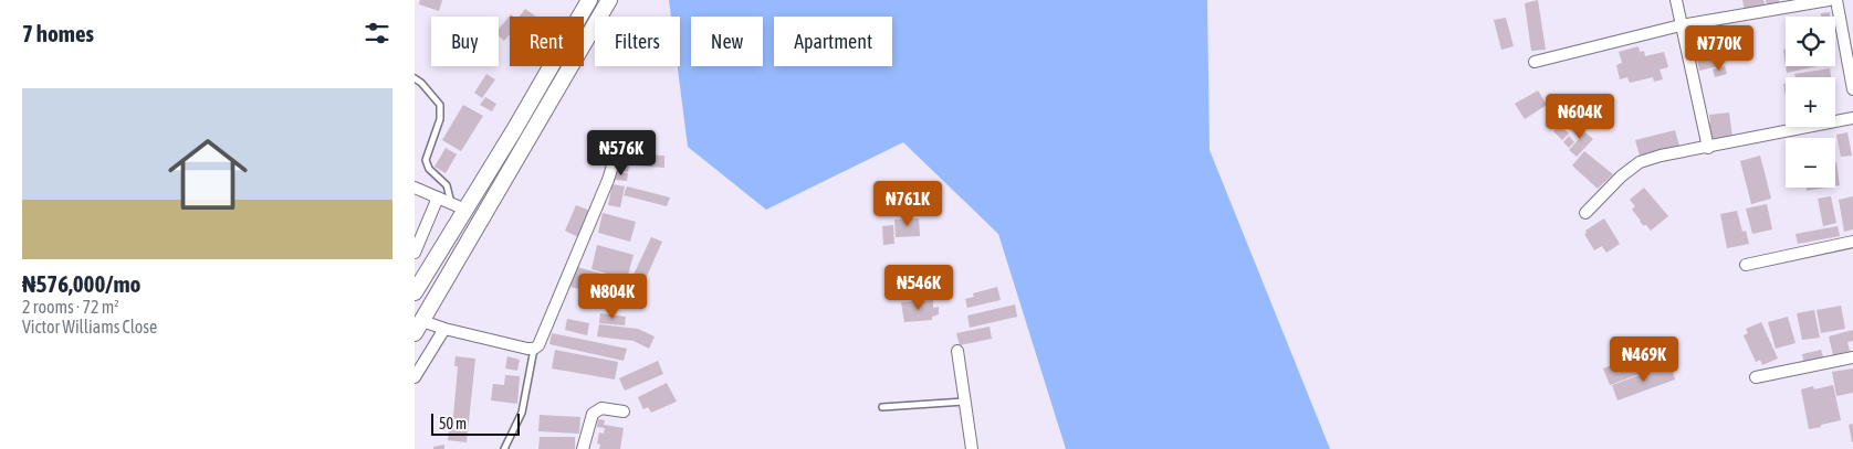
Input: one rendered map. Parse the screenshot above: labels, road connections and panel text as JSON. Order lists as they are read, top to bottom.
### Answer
{
  "scale_bar": "50 m",
  "page": {
    "heading": "7 homes",
    "map_buttons": ["+", "−"],
    "chip": [
      "Buy",
      "Rent",
      "Filters",
      "New",
      "Apartment"
    ],
    "price": [
      "₦770K",
      "₦604K",
      "₦576K",
      "₦761K",
      "₦546K",
      "₦804K",
      "₦469K"
    ],
    "list": [
      {
        "name": "₦576,000/mo",
        "note": "2 rooms · 72 m² · Victor Williams Close"
      }
    ],
    "scale": "50 m"
  }
}
